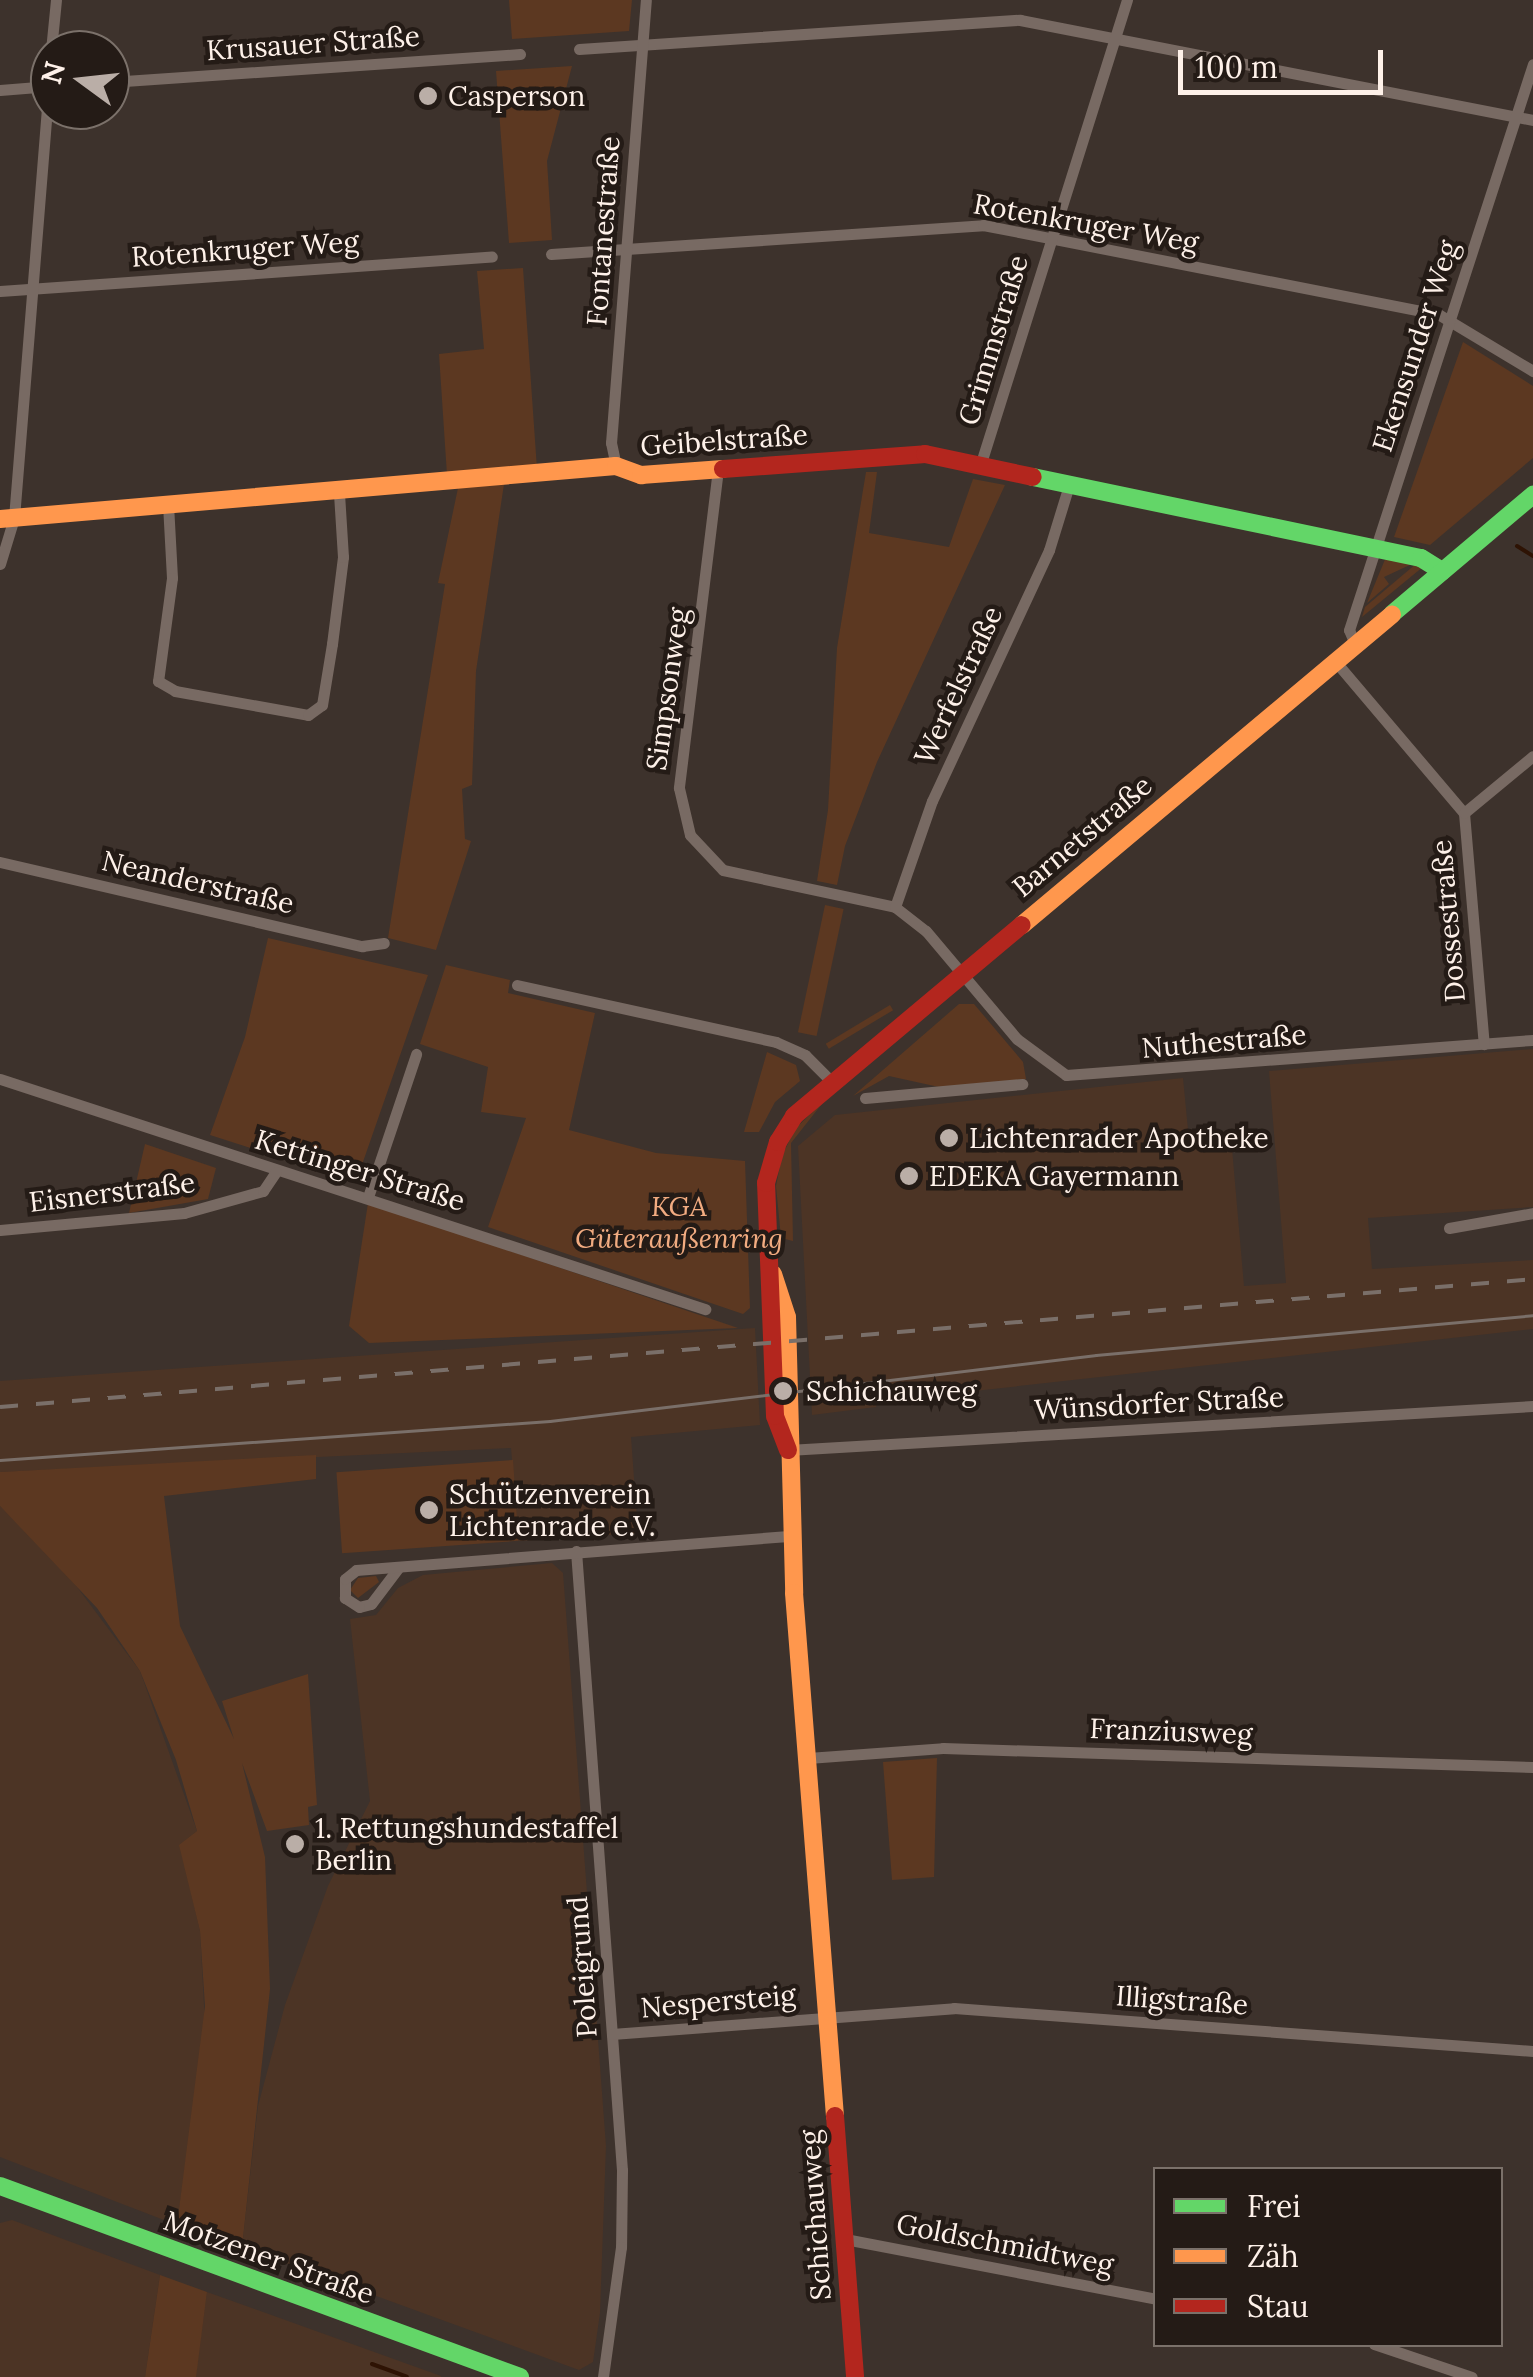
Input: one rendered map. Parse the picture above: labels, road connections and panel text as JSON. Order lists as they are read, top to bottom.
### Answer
{
  "streets": {
    "street": [
      "Krusauer Straße",
      "Rotenkruger Weg",
      "Fontanestraße",
      "Grimmstraße",
      "Ekensunder Weg",
      "Geibelstraße",
      "Werfelstraße",
      "Simpsonweg",
      "Barnetstraße",
      "Neanderstraße",
      "Dossestraße",
      "Nuthestraße",
      "Kettinger Straße",
      "Eisnerstraße",
      "Wünsdorfer Straße",
      "Franziusweg",
      "Poleigrund",
      "Illigstraße",
      "Nespersteig",
      "Schichauweg",
      "Goldschmidtweg",
      "Motzener Straße"
    ]
  },
  "crossings": [
    ["Rotenkruger Weg", "Fontanestraße"],
    ["Rotenkruger Weg", "Grimmstraße"],
    ["Rotenkruger Weg", "Ekensunder Weg"],
    ["Fontanestraße", "Geibelstraße"],
    ["Grimmstraße", "Geibelstraße"],
    ["Ekensunder Weg", "Geibelstraße"],
    ["Ekensunder Weg", "Barnetstraße"],
    ["Geibelstraße", "Werfelstraße"],
    ["Geibelstraße", "Simpsonweg"],
    ["Geibelstraße", "Barnetstraße"],
    ["Werfelstraße", "Simpsonweg"],
    ["Barnetstraße", "Dossestraße"],
    ["Barnetstraße", "Nuthestraße"],
    ["Barnetstraße", "Wünsdorfer Straße"],
    ["Barnetstraße", "Schichauweg"],
    ["Dossestraße", "Nuthestraße"],
    ["Kettinger Straße", "Eisnerstraße"],
    ["Wünsdorfer Straße", "Schichauweg"],
    ["Franziusweg", "Schichauweg"],
    ["Poleigrund", "Nespersteig"],
    ["Illigstraße", "Nespersteig"],
    ["Illigstraße", "Schichauweg"],
    ["Nespersteig", "Schichauweg"],
    ["Schichauweg", "Goldschmidtweg"]
  ],
  "parks": ["KGA Güteraußenring"],
  "places": [
    "Casperson",
    "Lichtenrader Apotheke",
    "EDEKA Gayermann",
    "Schichauweg",
    "Schützenverein Lichtenrade e.V.",
    "1. Rettungshundestaffel Berlin"
  ],
  "legend": ["Frei", "Zäh", "Stau"],
  "scale_bar": "100 m",
  "north": "left"
}
